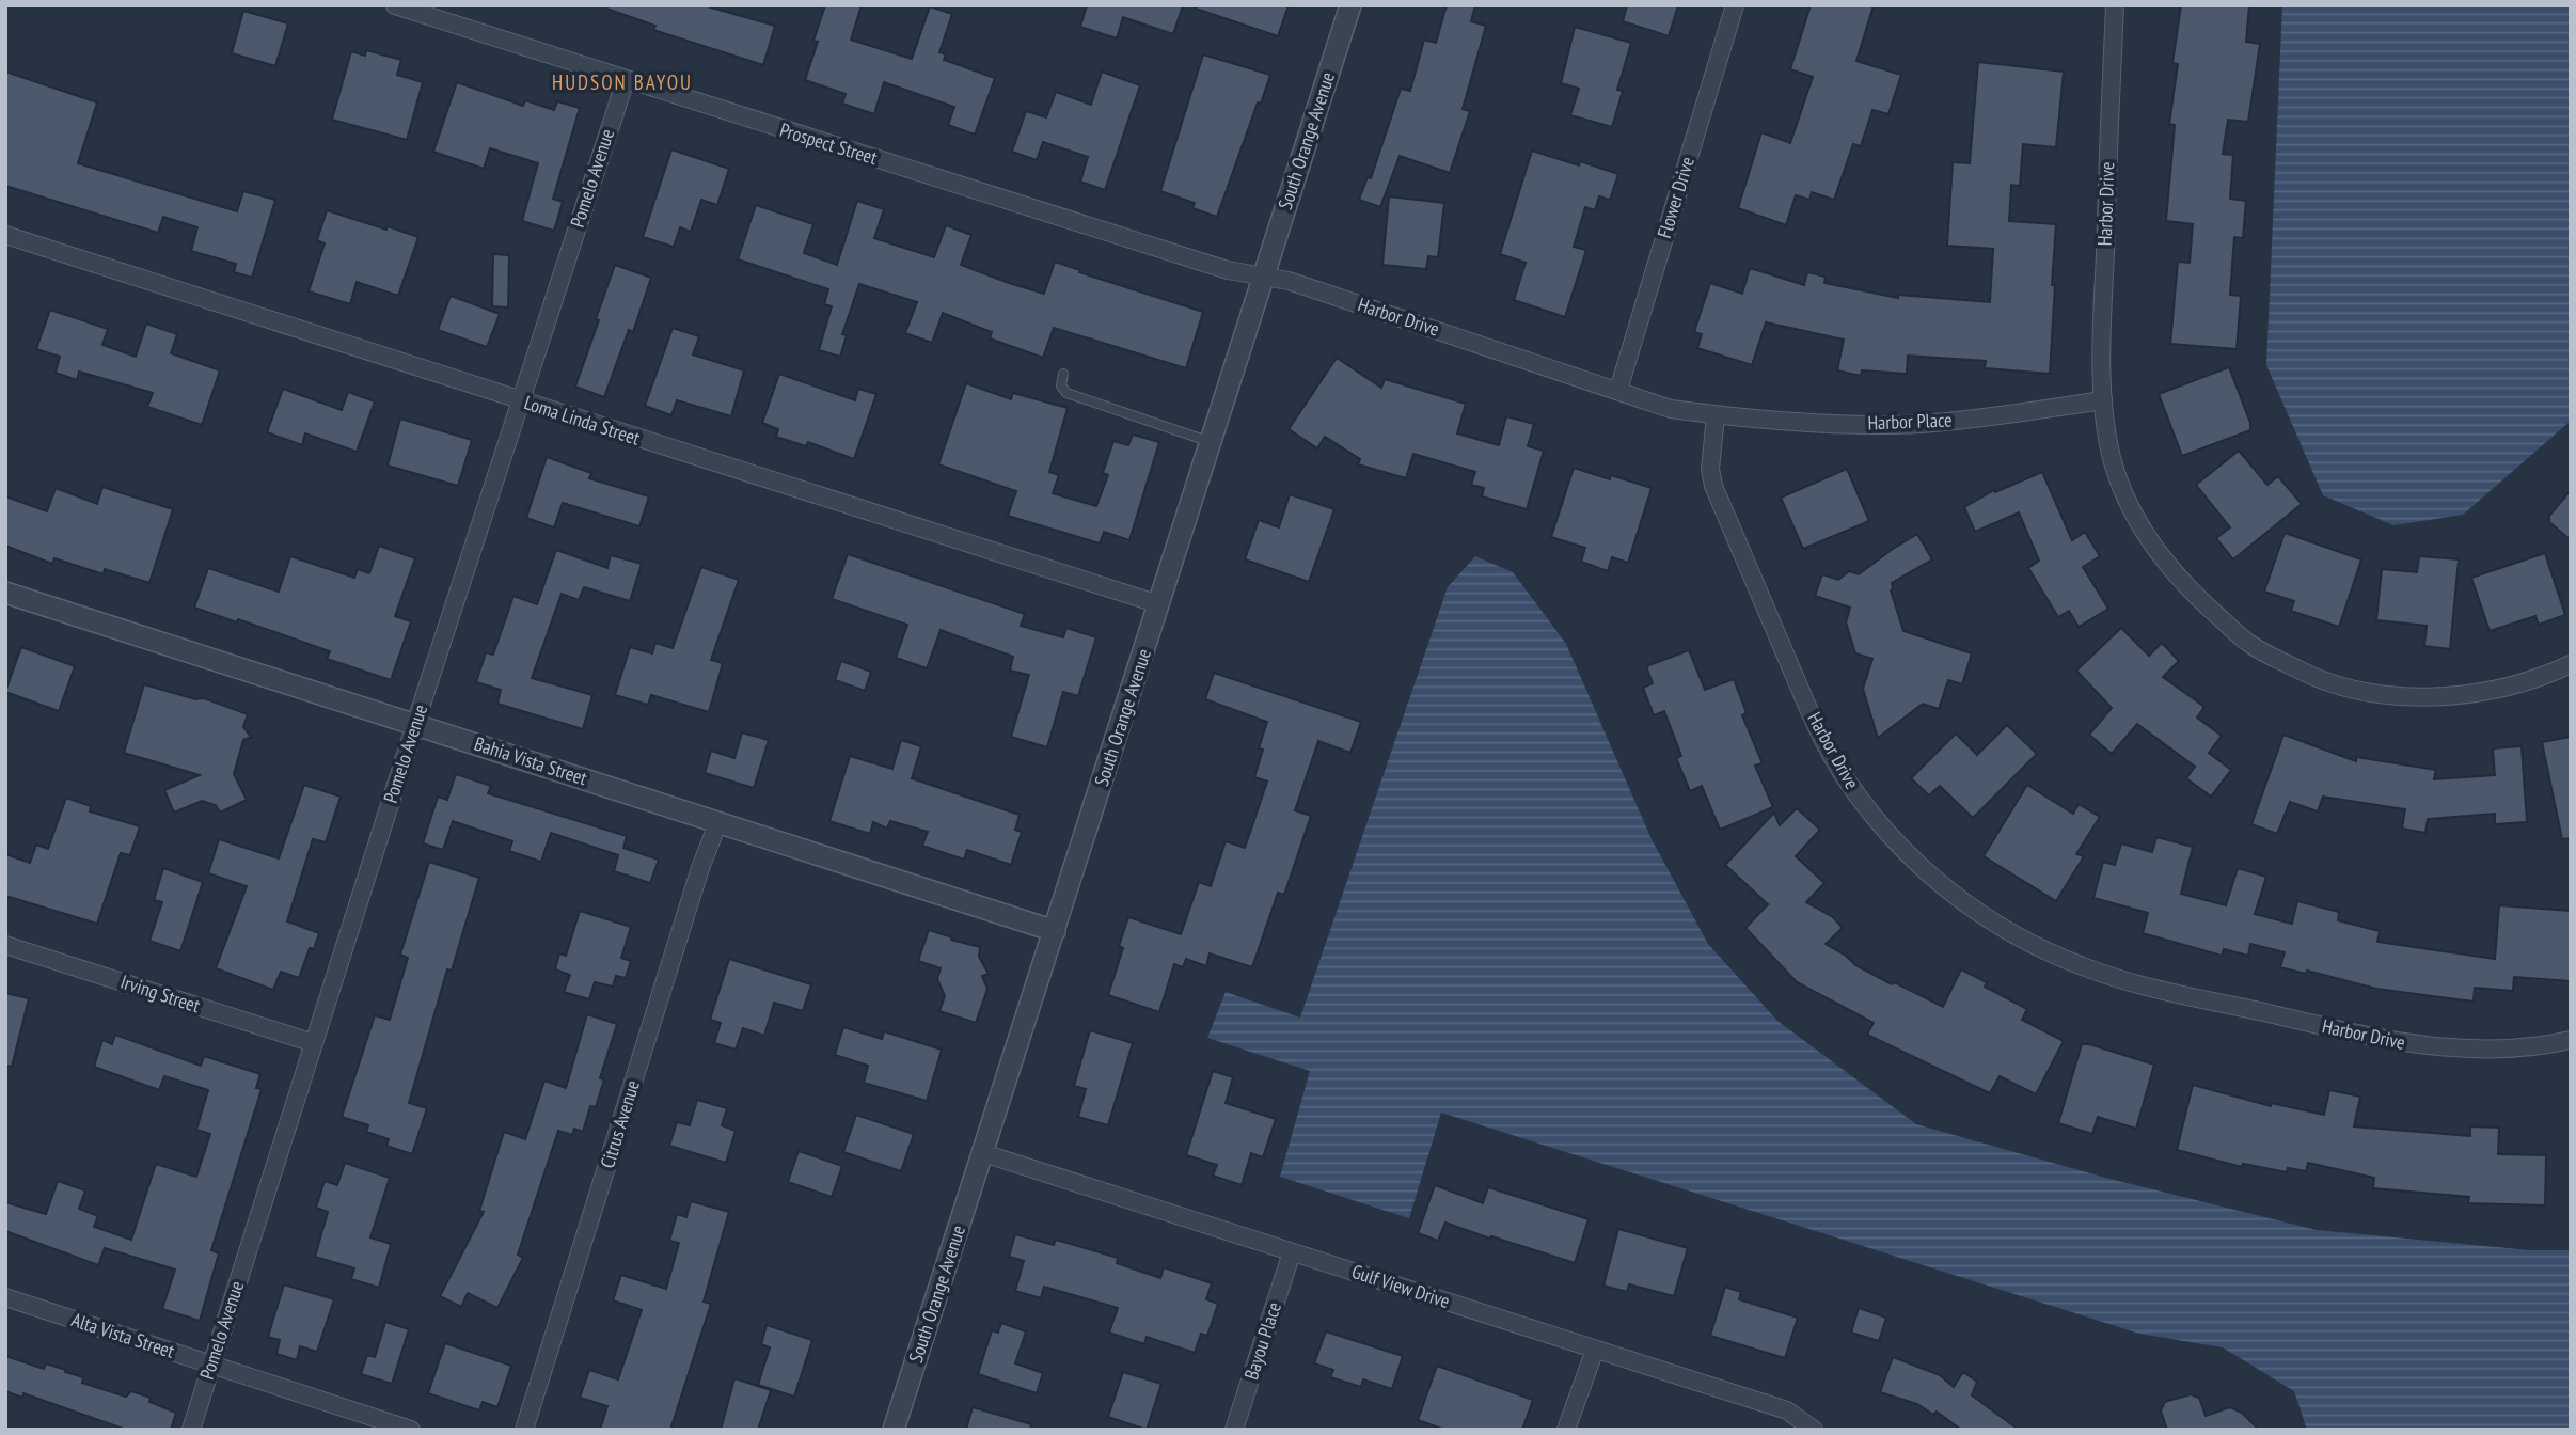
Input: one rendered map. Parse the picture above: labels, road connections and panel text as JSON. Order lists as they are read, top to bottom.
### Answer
{
  "streets": {
    "street": [
      "South Orange Avenue",
      "Prospect Street",
      "Pomelo Avenue",
      "Flower Drive",
      "Harbor Drive",
      "Loma Linda Street",
      "Harbor Place",
      "Bahia Vista Street",
      "Irving Street",
      "Citrus Avenue",
      "Gulf View Drive",
      "Alta Vista Street",
      "Bayou Place"
    ]
  },
  "crossings": [
    ["South Orange Avenue", "Prospect Street"],
    ["South Orange Avenue", "Harbor Drive"],
    ["South Orange Avenue", "Loma Linda Street"],
    ["South Orange Avenue", "Bahia Vista Street"],
    ["South Orange Avenue", "Gulf View Drive"],
    ["Prospect Street", "Pomelo Avenue"],
    ["Prospect Street", "Harbor Drive"],
    ["Pomelo Avenue", "Loma Linda Street"],
    ["Pomelo Avenue", "Bahia Vista Street"],
    ["Pomelo Avenue", "Irving Street"],
    ["Pomelo Avenue", "Alta Vista Street"],
    ["Flower Drive", "Harbor Drive"],
    ["Harbor Drive", "Harbor Place"],
    ["Bahia Vista Street", "Citrus Avenue"],
    ["Gulf View Drive", "Bayou Place"]
  ],
  "districts": ["HUDSON BAYOU"]
}
